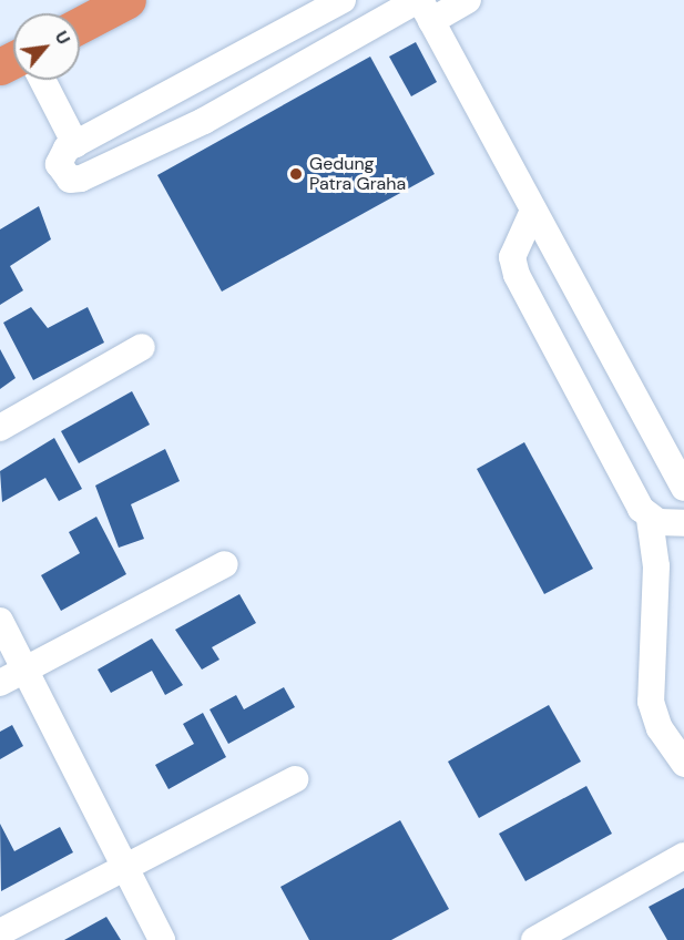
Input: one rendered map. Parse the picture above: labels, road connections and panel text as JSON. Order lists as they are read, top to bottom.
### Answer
{
  "places": ["Gedung Patra Graha"],
  "north": "top right"
}
